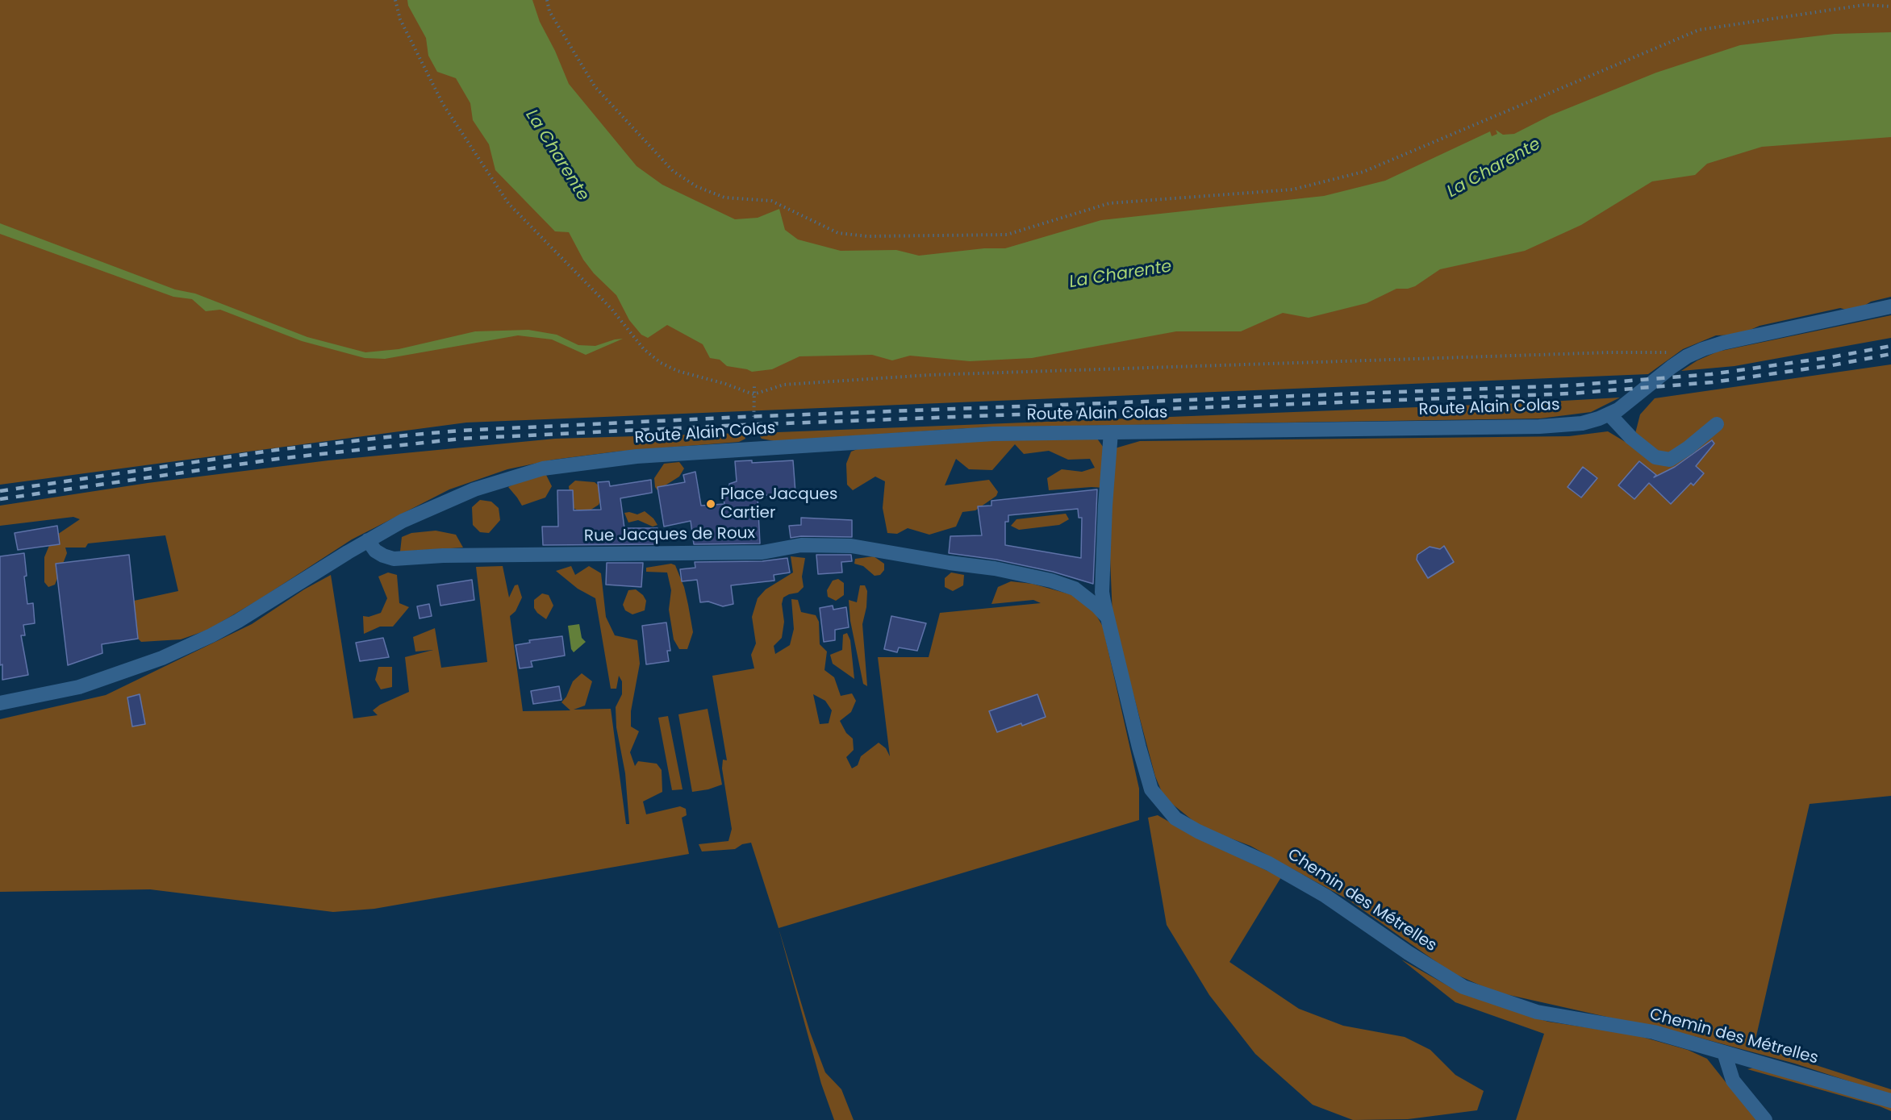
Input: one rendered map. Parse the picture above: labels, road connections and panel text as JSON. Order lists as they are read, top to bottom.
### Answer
{
  "streets": {
    "street": ["Route Alain Colas", "Rue Jacques de Roux", "Chemin des Métrelles"]
  },
  "crossings": [
    ["Route Alain Colas", "Rue Jacques de Roux"],
    ["Route Alain Colas", "Chemin des Métrelles"],
    ["Rue Jacques de Roux", "Chemin des Métrelles"]
  ],
  "water": ["La Charente"],
  "places": ["Place Jacques Cartier"]
}
